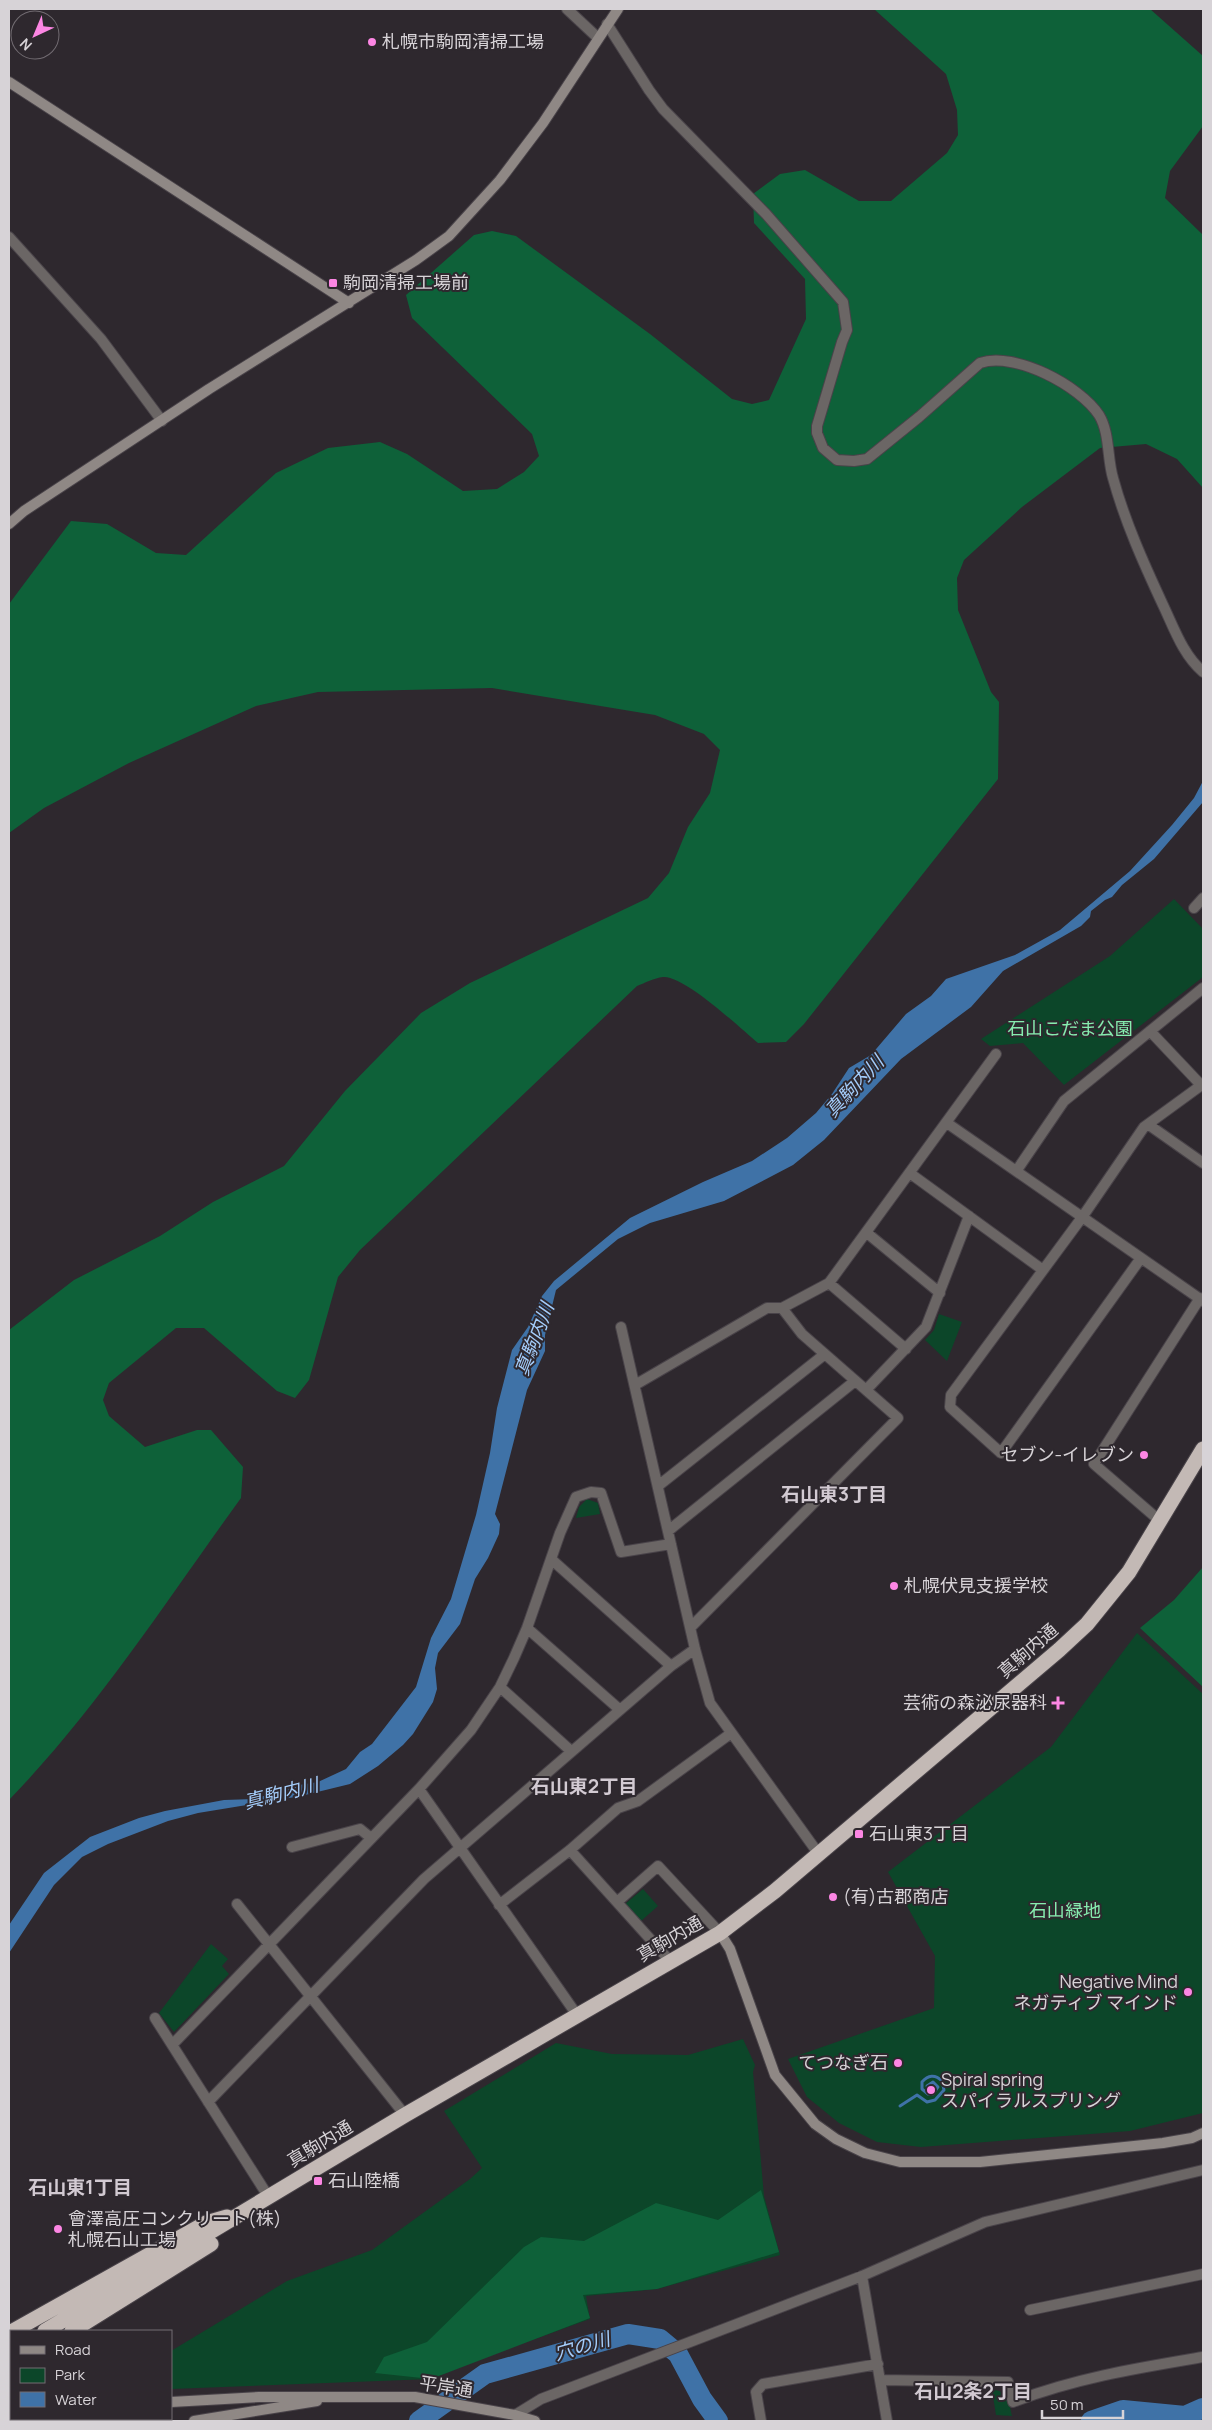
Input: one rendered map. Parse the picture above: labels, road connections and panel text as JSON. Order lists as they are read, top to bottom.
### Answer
{
  "streets": {
    "highway": ["真駒内通"],
    "street": ["平岸通"]
  },
  "districts": [
    "石山東3丁目",
    "石山東2丁目",
    "石山東1丁目",
    "石山2条2丁目"
  ],
  "water": ["真駒内川", "穴の川"],
  "parks": ["石山こだま公園", "石山緑地"],
  "places": {
    "other": [
      "札幌市駒岡清掃工場",
      "セブン-イレブン",
      "札幌伏見支援学校",
      "(有)古郡商店",
      "Negative Mind ネガティブ マインド",
      "てつなぎ石",
      "Spiral spring スパイラルスプリング",
      "會澤高圧コンクリート(株) 札幌石山工場"
    ],
    "transit": ["駒岡清掃工場前", "石山東3丁目", "石山陸橋"],
    "health": ["芸術の森泌尿器科"]
  },
  "legend": ["Road", "Park", "Water"],
  "scale_bar": "50 m",
  "north": "bottom left"
}
